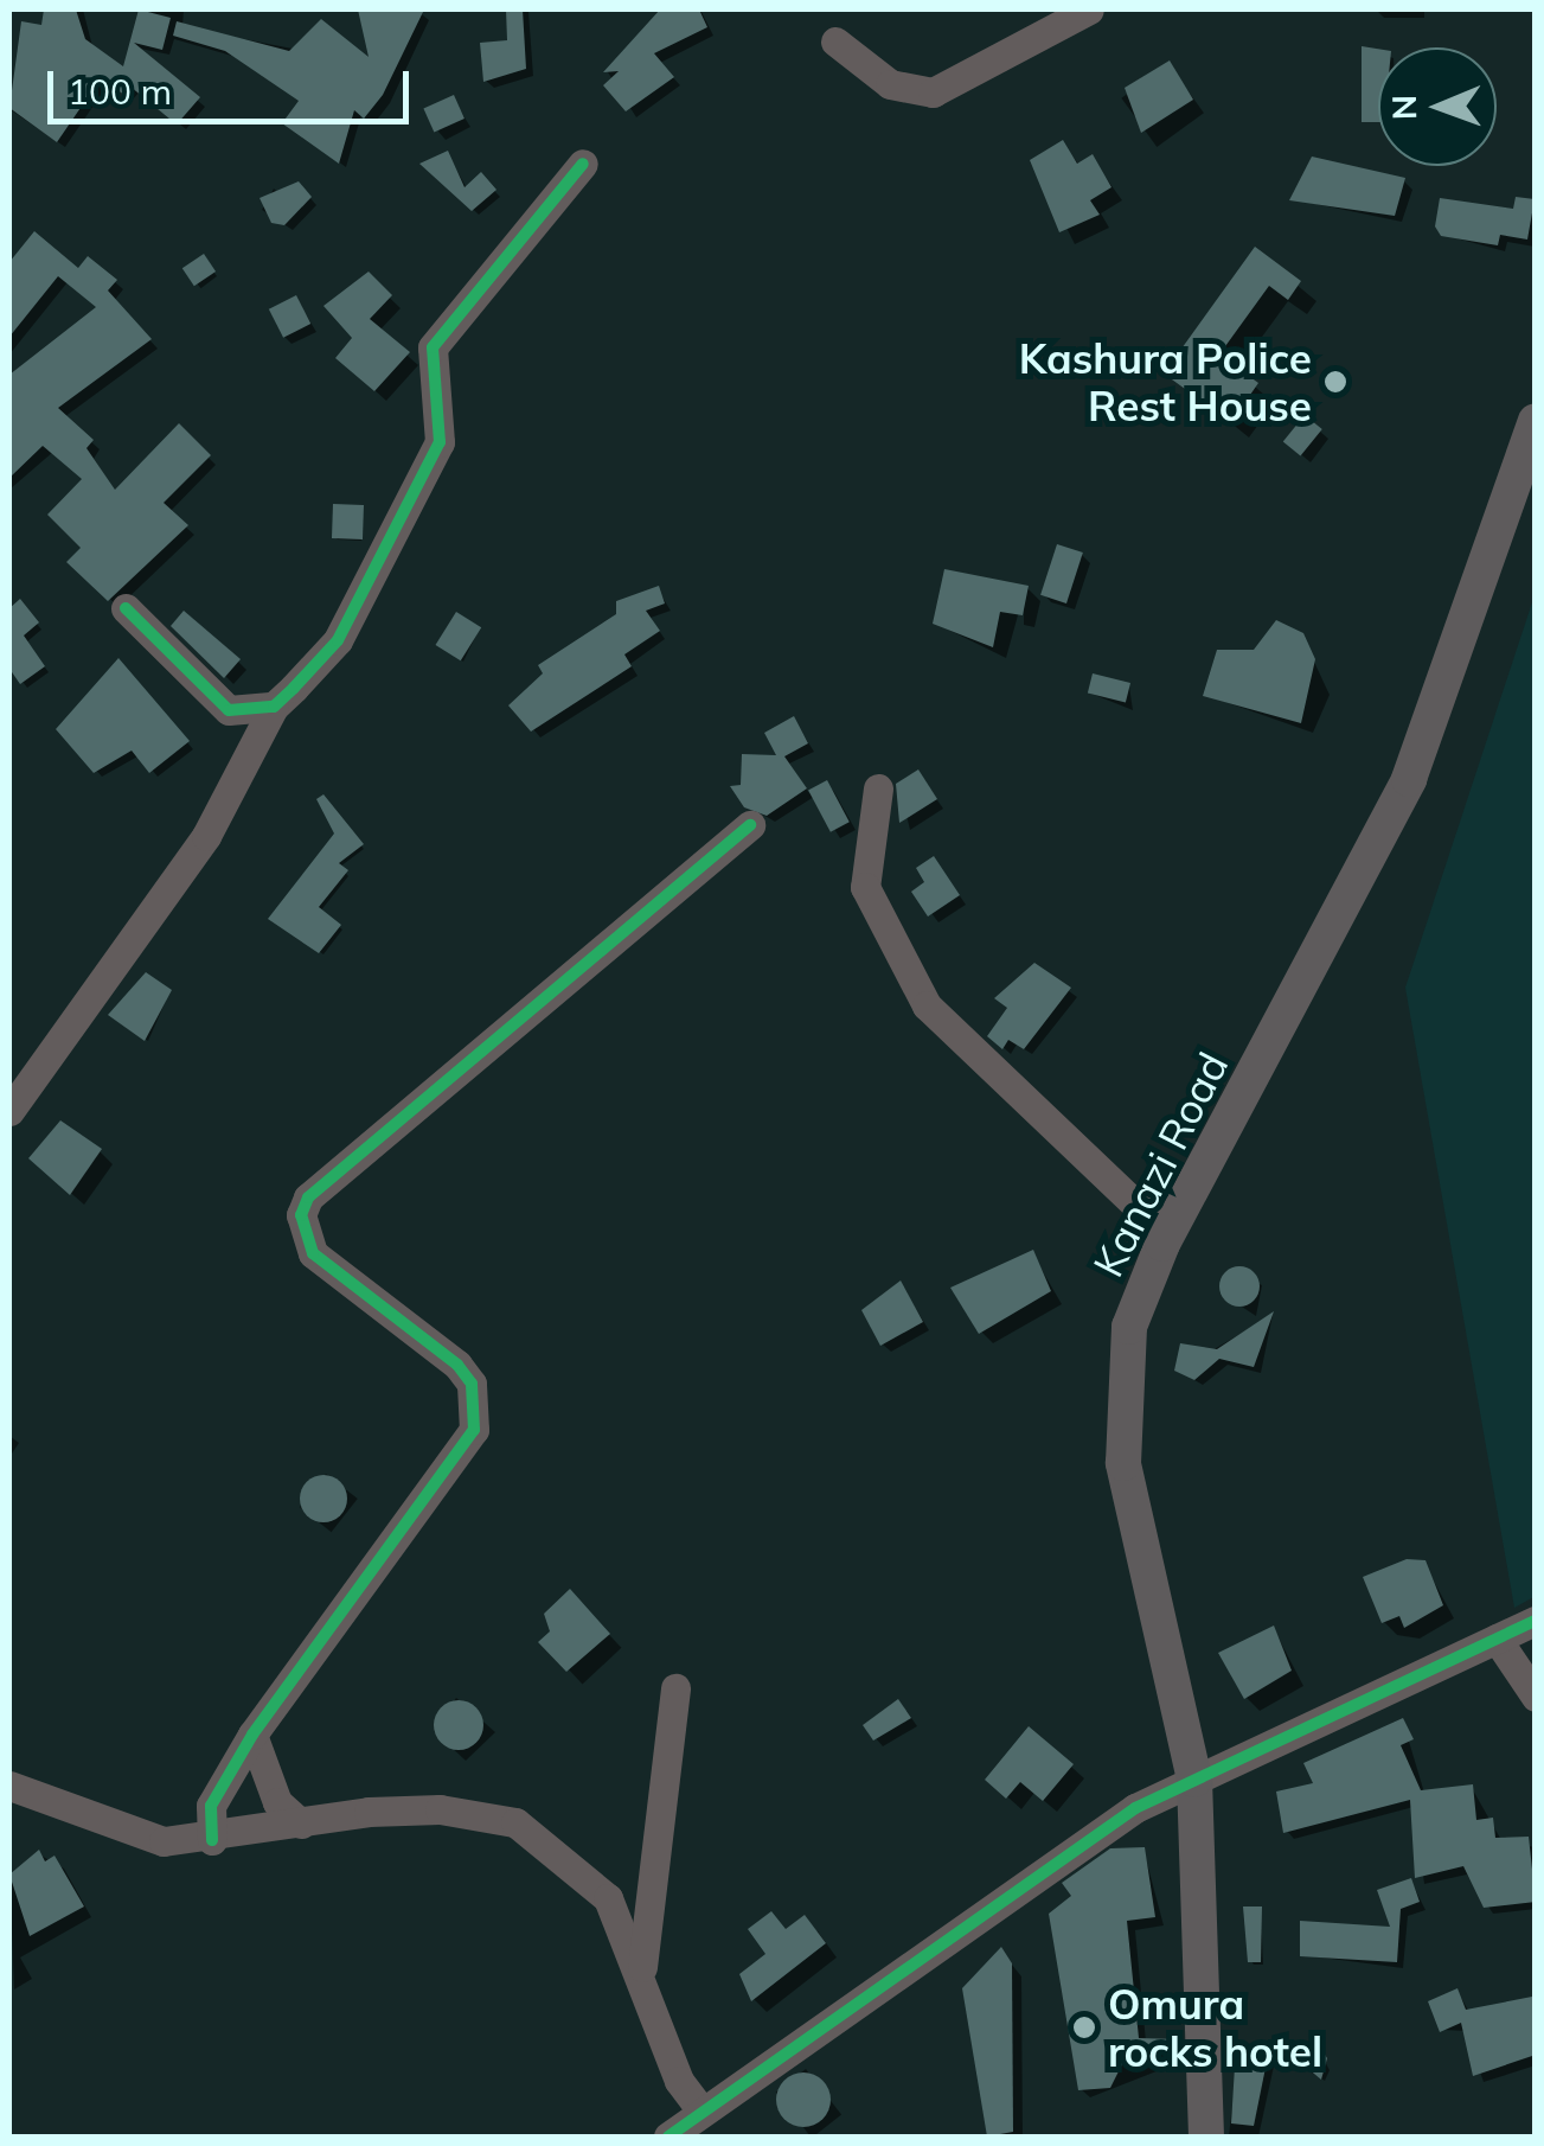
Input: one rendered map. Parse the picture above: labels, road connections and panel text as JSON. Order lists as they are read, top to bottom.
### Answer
{
  "streets": {
    "main road": ["Kanazi Road"]
  },
  "places": ["Kashura Police Rest House", "Omura rocks hotel"],
  "scale_bar": "100 m",
  "north": "left"
}
